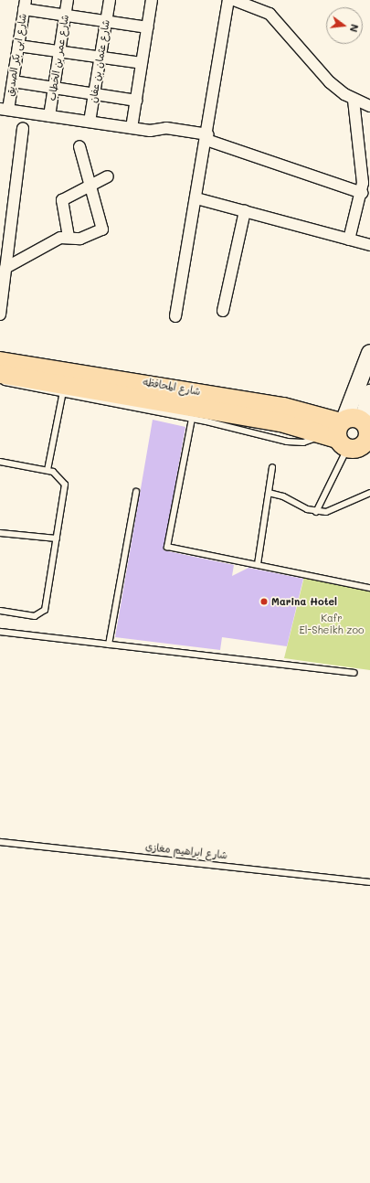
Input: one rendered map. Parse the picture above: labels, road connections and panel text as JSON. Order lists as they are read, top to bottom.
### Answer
{
  "streets": {
    "main road": ["شارع المحافظه"],
    "street": ["شارع ابى بكر الصديق", "شارع عمر بن الخطاب", "شارع عثمان بن عفان"],
    "lane": ["شارع ابراهيم مغازى"]
  },
  "parks": ["Kafr El-Sheikh zoo"],
  "places": ["Marina Hotel"],
  "north": "right"
}
